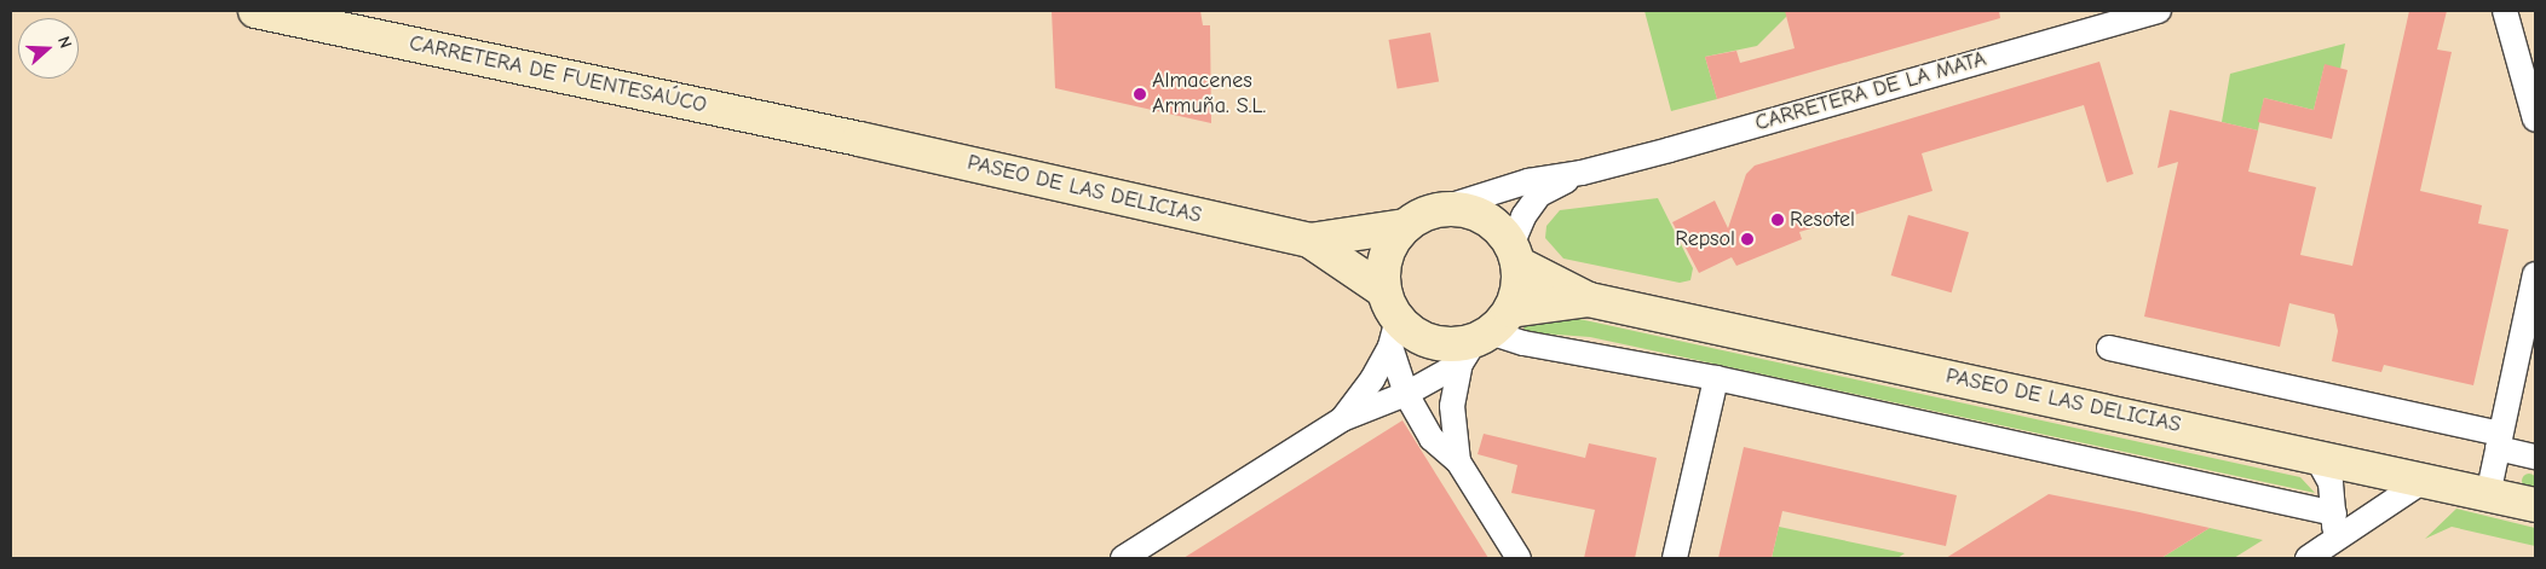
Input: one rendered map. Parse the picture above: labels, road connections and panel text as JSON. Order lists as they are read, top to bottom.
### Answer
{
  "streets": {
    "main road": ["CARRETERA DE FUENTESAÚCO", "PASEO DE LAS DELICIAS"],
    "street": ["CARRETERA DE LA MATA"]
  },
  "crossings": [
    ["CARRETERA DE FUENTESAÚCO", "PASEO DE LAS DELICIAS"],
    ["CARRETERA DE LA MATA", "PASEO DE LAS DELICIAS"]
  ],
  "places": ["Almacenes Armuña. S.L.", "Resotel", "Repsol"],
  "north": "right"
}
